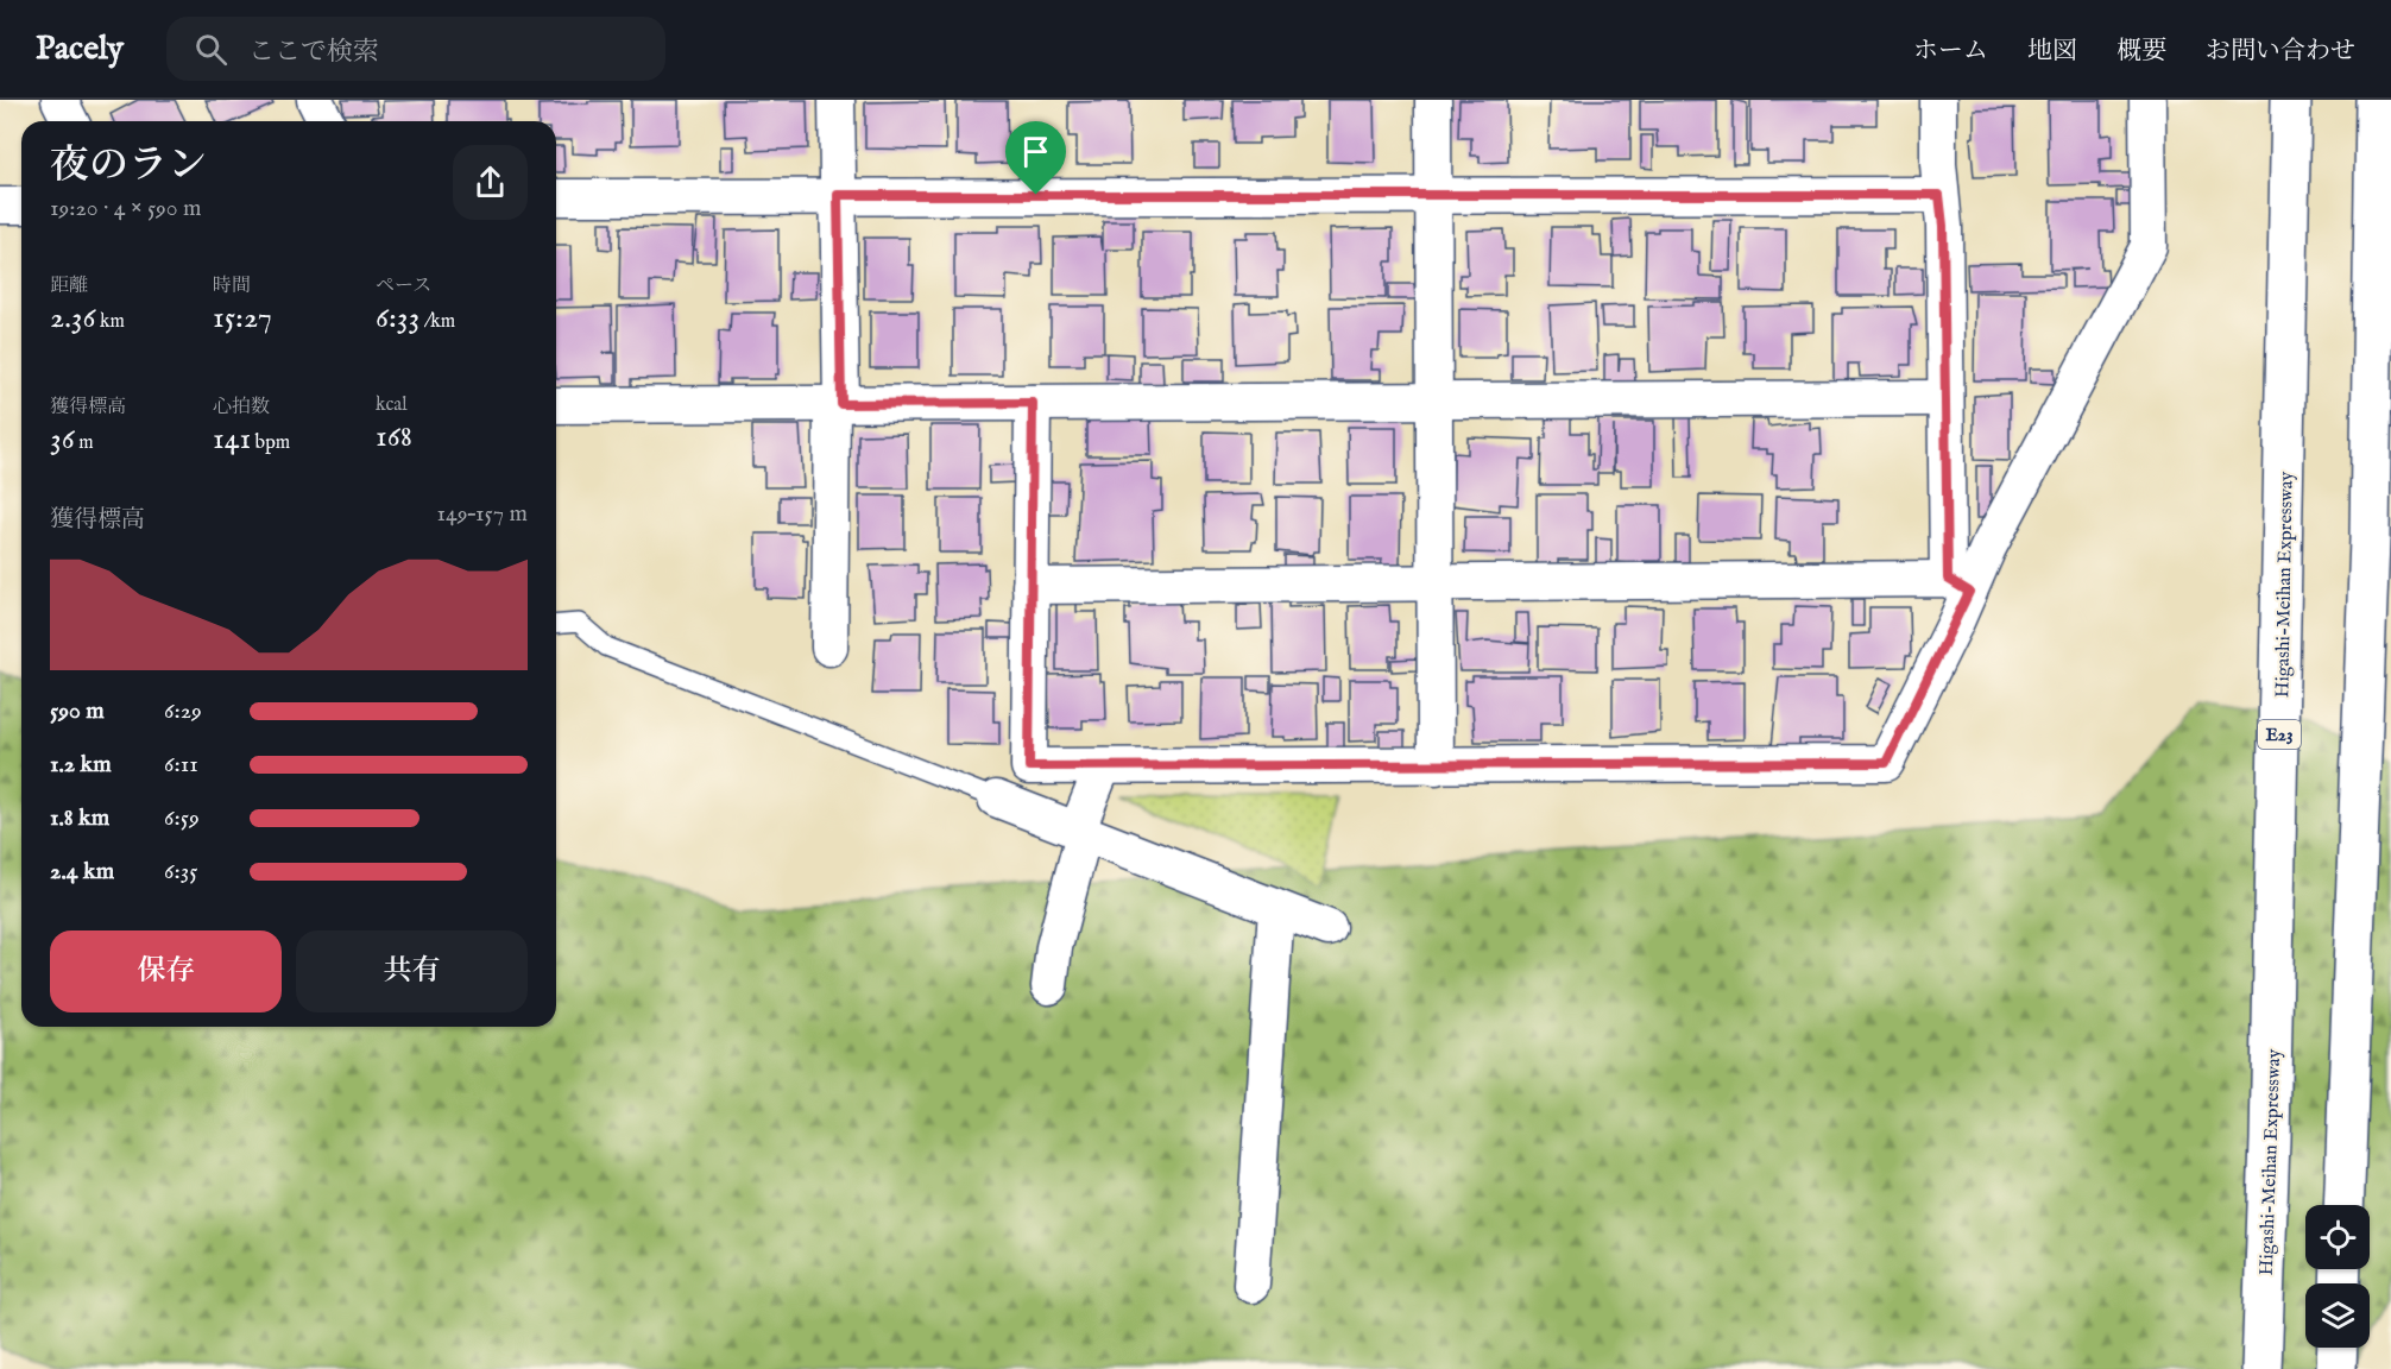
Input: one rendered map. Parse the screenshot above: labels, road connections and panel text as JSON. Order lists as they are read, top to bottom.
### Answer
{
  "streets": {
    "highway": ["Higashi-Meihan Expressway", "E23"]
  },
  "page": {
    "header": "Pacely",
    "search": "ここで検索",
    "nav": [
      "ホーム",
      "地図",
      "概要",
      "お問い合わせ"
    ],
    "heading": ["夜のラン", "19:20 · 4 × 590 m"],
    "stats": [
      ["距離", "2.36 km"],
      ["時間", "15:27"],
      ["ペース", "6:33 /km"],
      ["獲得標高", "36 m"],
      ["心拍数", "141 bpm"],
      ["kcal", "168"]
    ],
    "chart": ["獲得標高", "149–157 m"],
    "list": [
      {
        "name": "590 m",
        "note": "6:29"
      },
      {
        "name": "1.2 km",
        "note": "6:11"
      },
      {
        "name": "1.8 km",
        "note": "6:59"
      },
      {
        "name": "2.4 km",
        "note": "6:35"
      }
    ],
    "buttons": ["保存", "共有"]
  }
}
